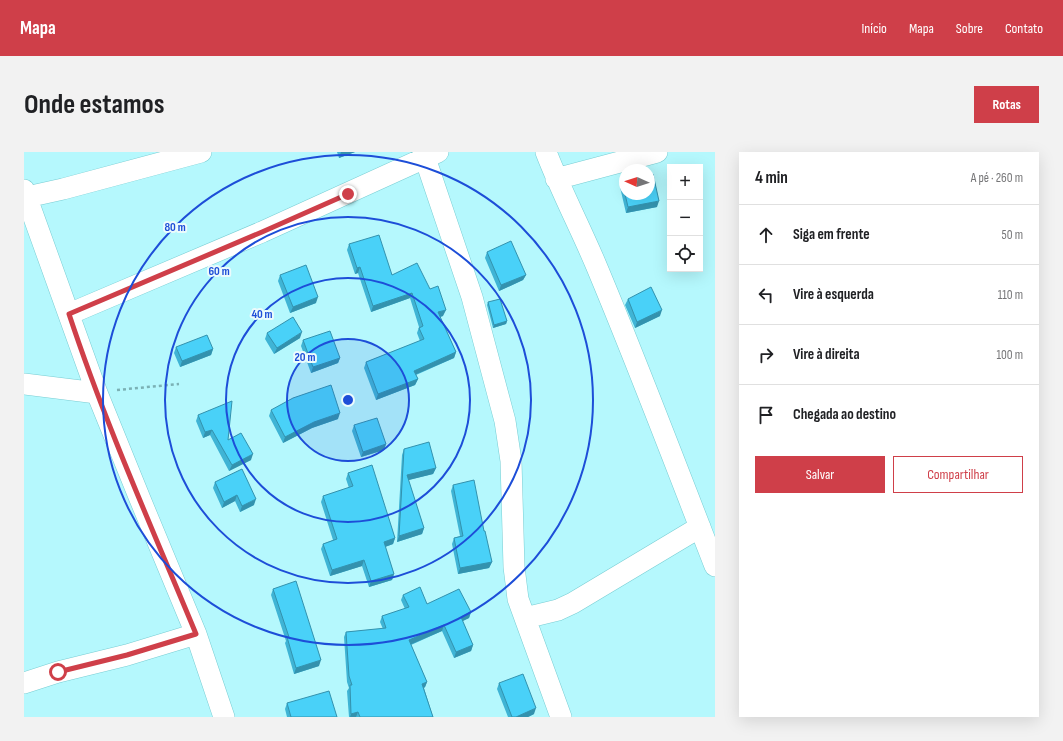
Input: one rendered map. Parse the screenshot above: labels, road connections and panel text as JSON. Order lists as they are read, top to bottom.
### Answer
{
  "north": "left",
  "page": {
    "header": "Mapa",
    "nav": [
      "Início",
      "Mapa",
      "Sobre",
      "Contato"
    ],
    "buttons": [
      "Rotas",
      ["Salvar", "Compartilhar"]
    ],
    "title": "Onde estamos",
    "heading": ["4 min", "A pé · 260 m"],
    "map_buttons": ["+", "−"],
    "list": [
      ["Siga em frente", "50 m"],
      ["Vire à esquerda", "110 m"],
      ["Vire à direita", "100 m"],
      "Chegada ao destino"
    ]
  },
  "rings": [
    "80 m",
    "60 m",
    "40 m",
    "20 m"
  ]
}
